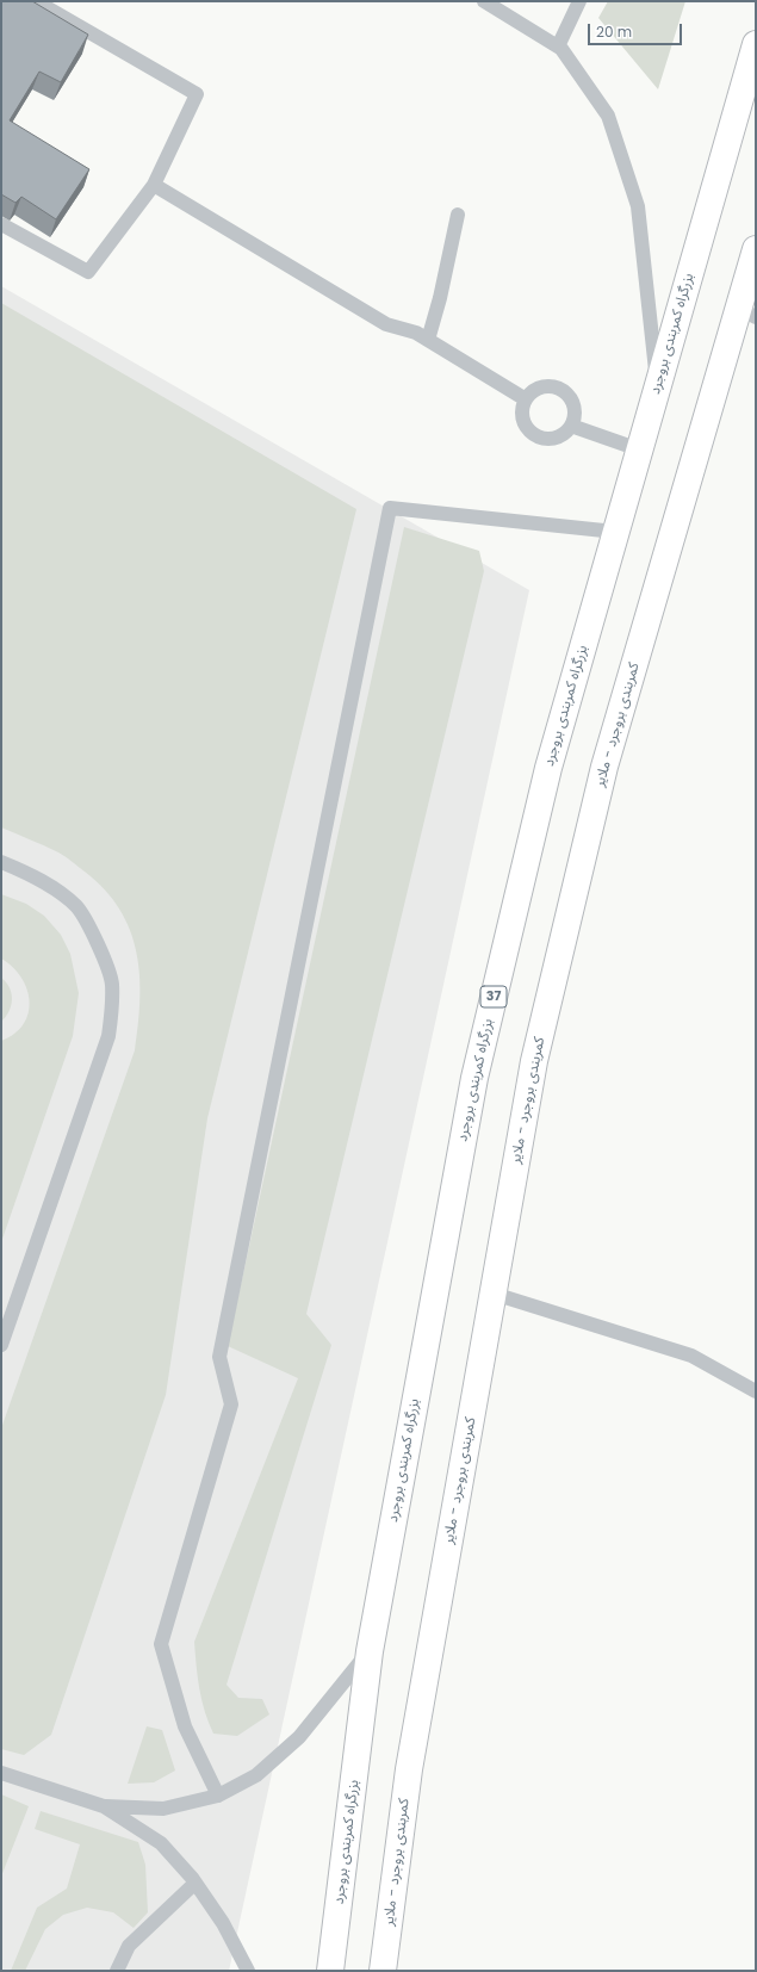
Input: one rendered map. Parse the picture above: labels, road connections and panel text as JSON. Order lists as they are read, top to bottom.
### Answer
{
  "streets": {
    "highway": ["بزرگراه کمربندی بروجرد", "کمربندی بروجرد - ملایر", "37"]
  },
  "scale_bar": "20 m"
}
